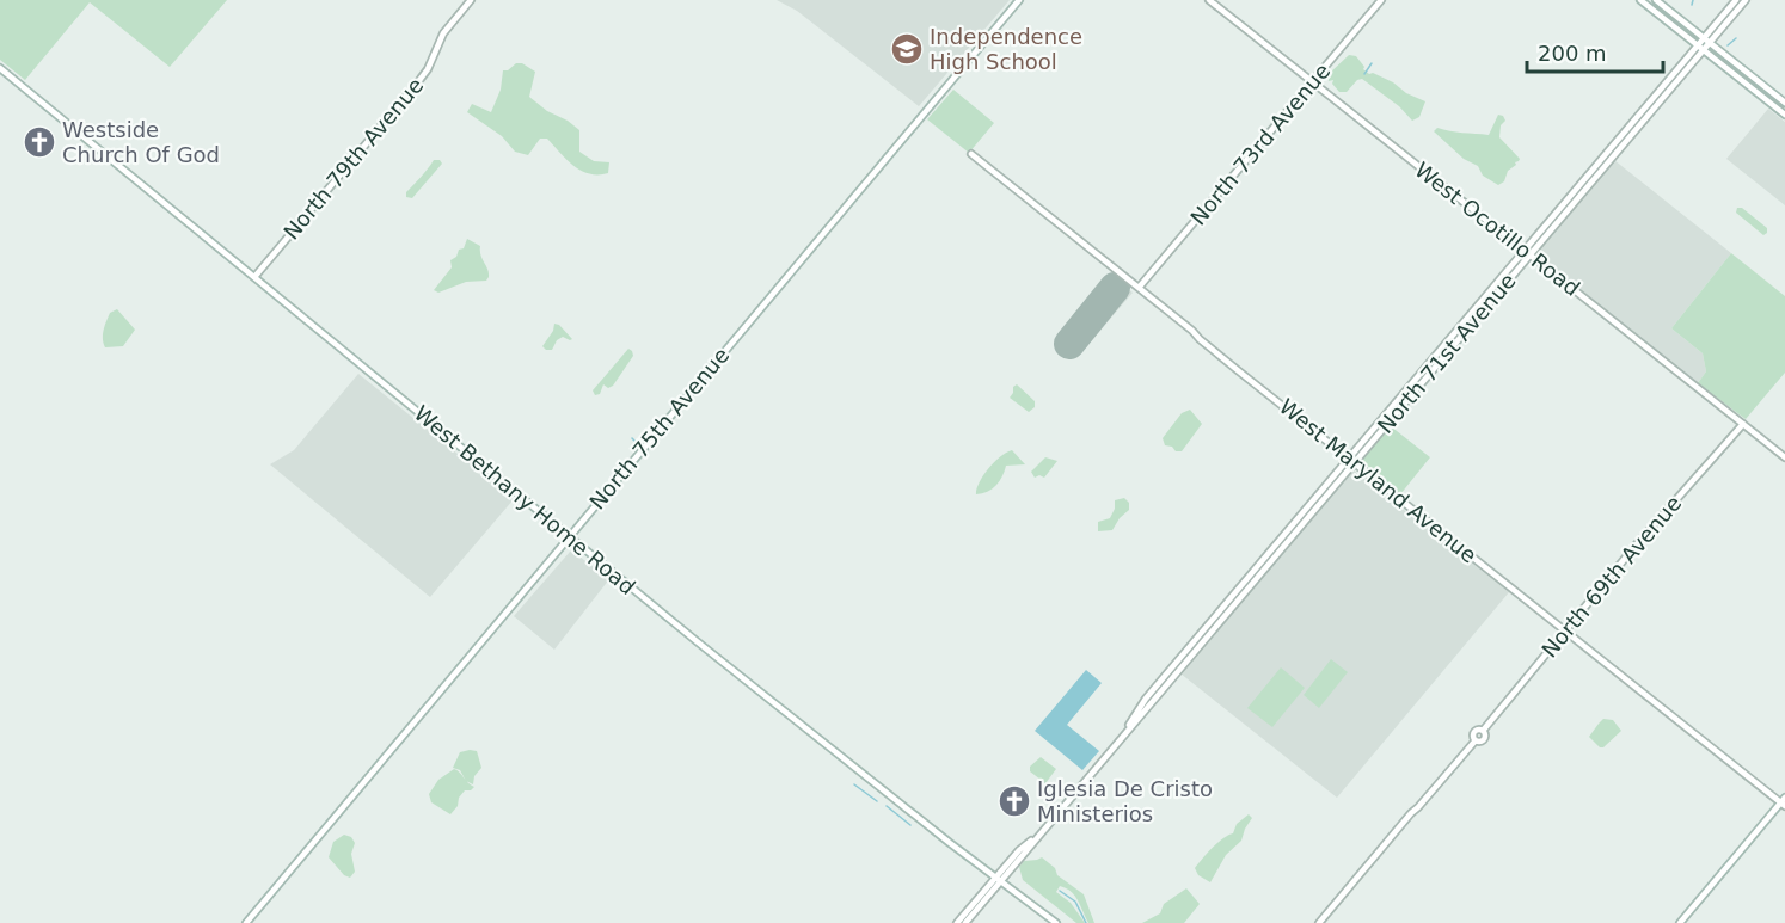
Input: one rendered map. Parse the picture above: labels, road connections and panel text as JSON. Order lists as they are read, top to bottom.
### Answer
{
  "streets": {
    "street": [
      "North 73rd Avenue",
      "North 79th Avenue",
      "West Ocotillo Road",
      "North 71st Avenue",
      "North 75th Avenue",
      "West Maryland Avenue",
      "West Bethany Home Road",
      "North 69th Avenue"
    ]
  },
  "crossings": [
    ["North 73rd Avenue", "West Ocotillo Road"],
    ["North 73rd Avenue", "West Maryland Avenue"],
    ["North 79th Avenue", "West Bethany Home Road"],
    ["West Ocotillo Road", "North 71st Avenue"],
    ["West Ocotillo Road", "North 69th Avenue"],
    ["North 71st Avenue", "West Maryland Avenue"],
    ["North 71st Avenue", "West Bethany Home Road"],
    ["North 75th Avenue", "West Bethany Home Road"],
    ["West Maryland Avenue", "North 69th Avenue"]
  ],
  "places": {
    "school or university": ["Independence High School"],
    "church": ["Westside Church Of God", "Iglesia De Cristo Ministerios"]
  },
  "scale_bar": "200 m"
}
